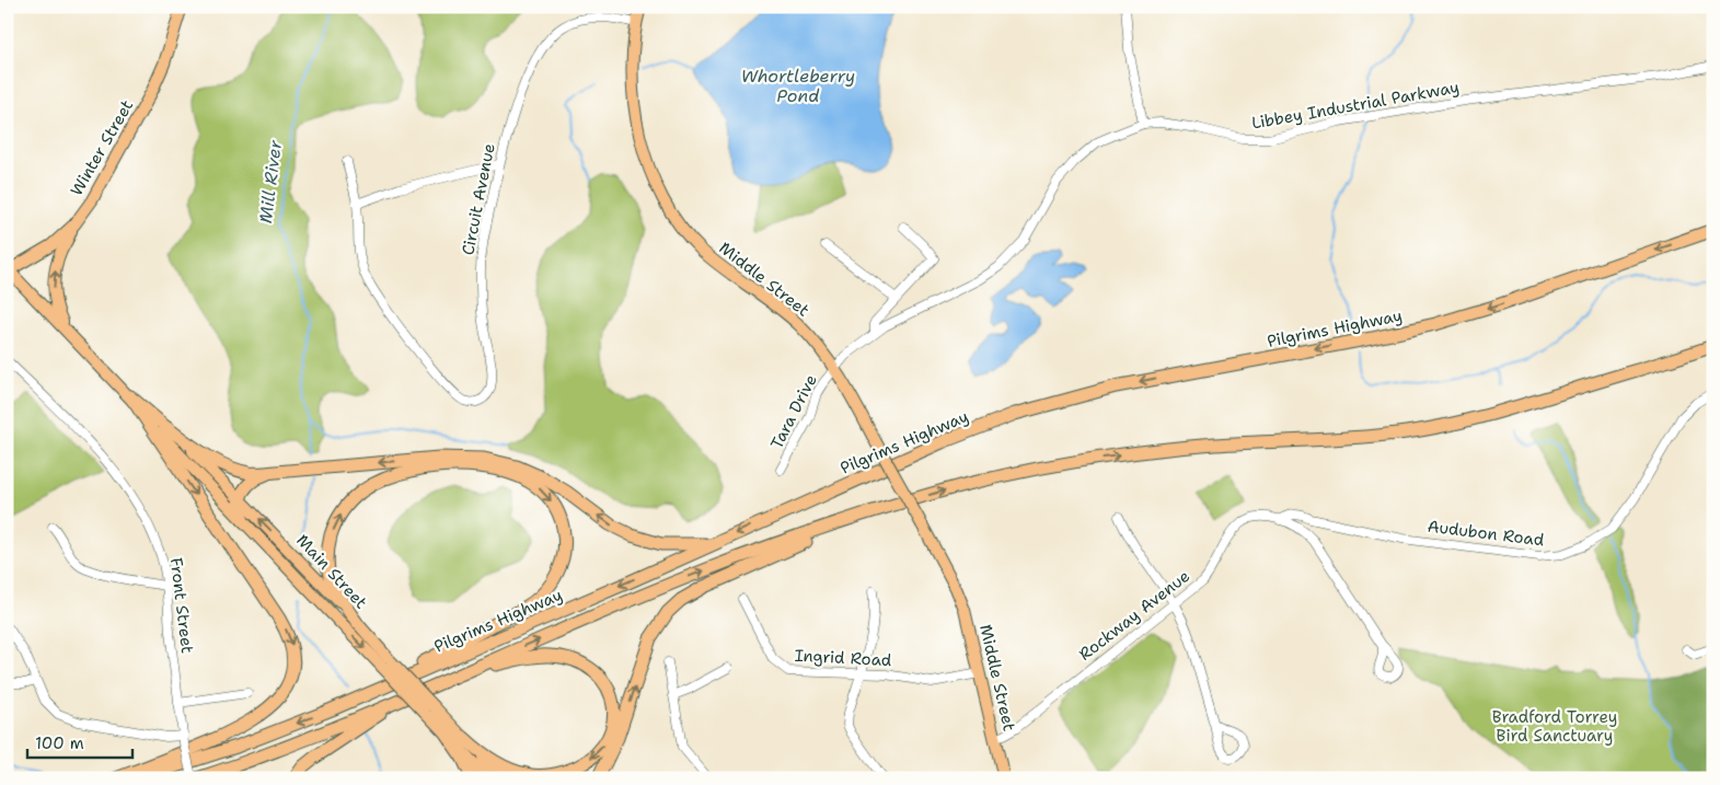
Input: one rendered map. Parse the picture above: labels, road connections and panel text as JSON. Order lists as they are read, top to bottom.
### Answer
{
  "streets": {
    "highway": ["Pilgrims Highway"],
    "main road": ["Winter Street", "Middle Street", "Main Street"],
    "street": [
      "Libbey Industrial Parkway",
      "Circuit Avenue",
      "Tara Drive",
      "Audubon Road",
      "Front Street",
      "Rockway Avenue",
      "Ingrid Road"
    ]
  },
  "crossings": [
    ["Libbey Industrial Parkway", "Middle Street"],
    ["Libbey Industrial Parkway", "Tara Drive"],
    ["Winter Street", "Main Street"],
    ["Circuit Avenue", "Middle Street"],
    ["Middle Street", "Tara Drive"],
    ["Middle Street", "Rockway Avenue"],
    ["Middle Street", "Ingrid Road"],
    ["Audubon Road", "Rockway Avenue"]
  ],
  "water": ["Whortleberry Pond", "Mill River"],
  "parks": ["Bradford Torrey Bird Sanctuary"],
  "scale_bar": "100 m"
}
